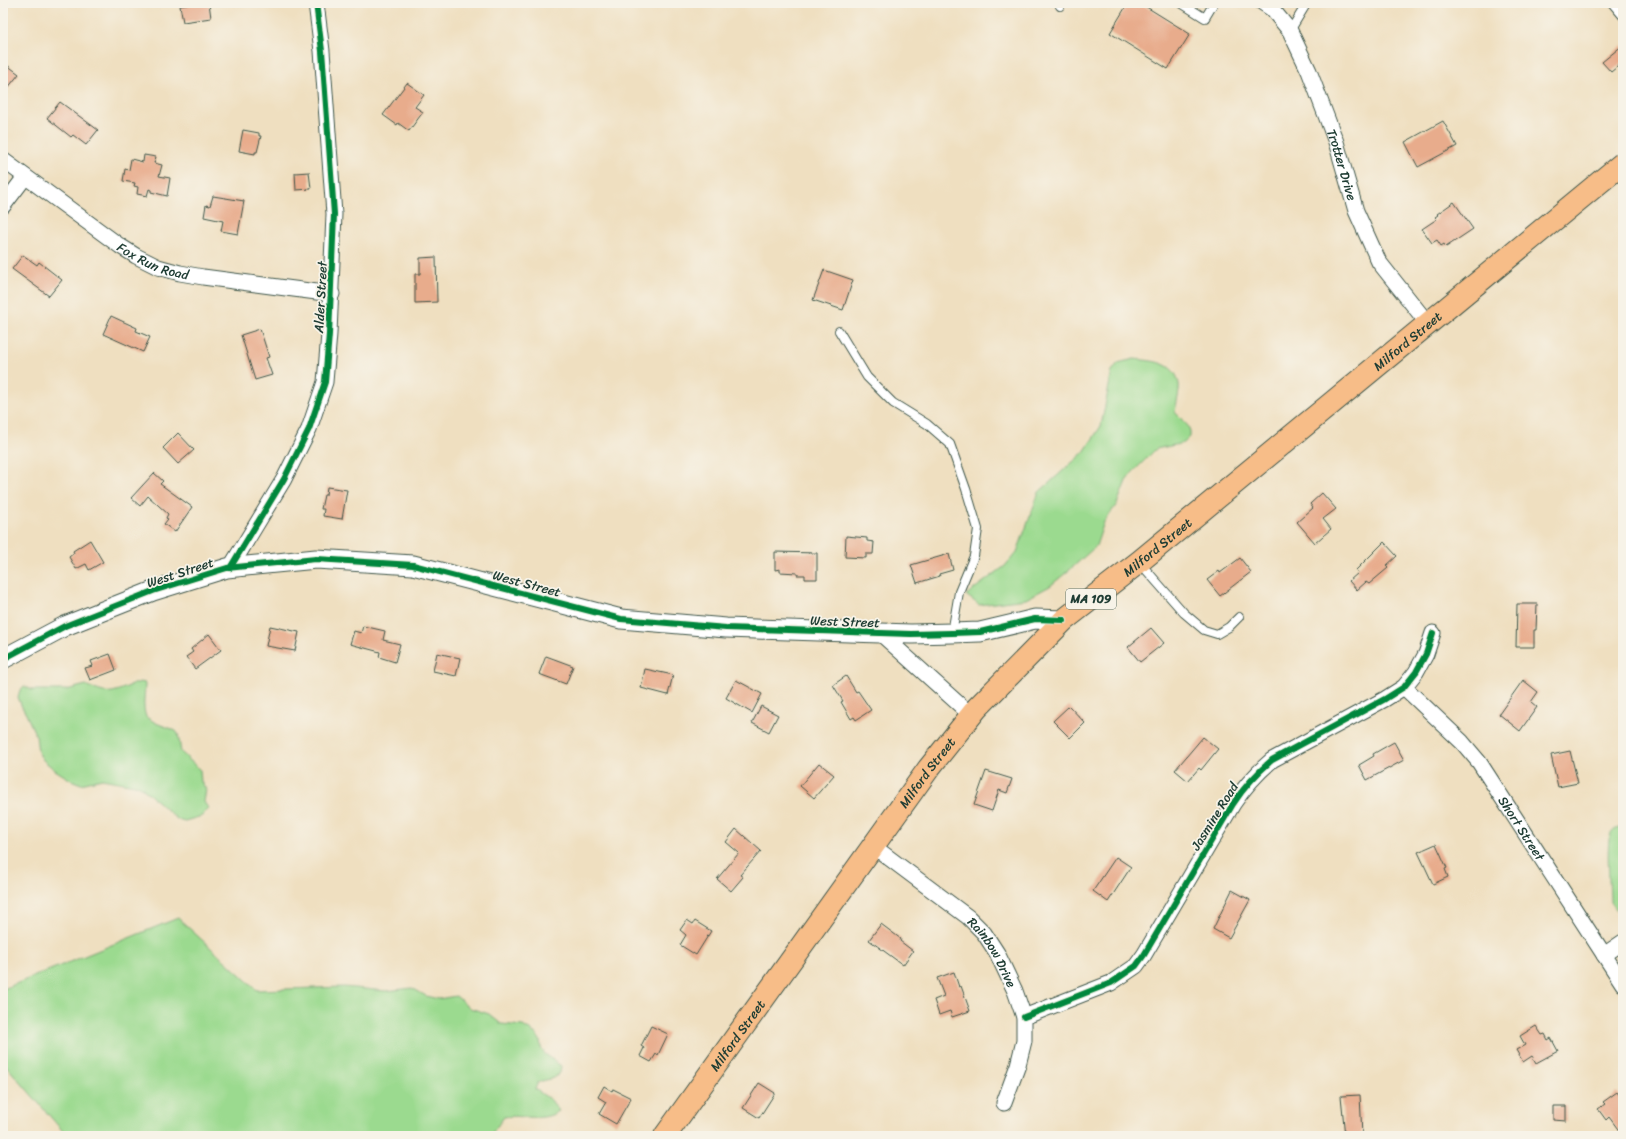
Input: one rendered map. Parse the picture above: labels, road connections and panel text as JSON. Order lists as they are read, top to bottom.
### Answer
{
  "streets": {
    "main road": ["Milford Street", "MA 109"],
    "street": [
      "Trotter Drive",
      "Fox Run Road",
      "Alder Street",
      "West Street",
      "Jasmine Road",
      "Short Street",
      "Rainbow Drive"
    ]
  },
  "crossings": [
    ["Trotter Drive", "Milford Street"],
    ["Fox Run Road", "Alder Street"],
    ["Alder Street", "West Street"],
    ["Milford Street", "West Street"],
    ["Milford Street", "Rainbow Drive"],
    ["Jasmine Road", "Short Street"],
    ["Jasmine Road", "Rainbow Drive"]
  ]
}
